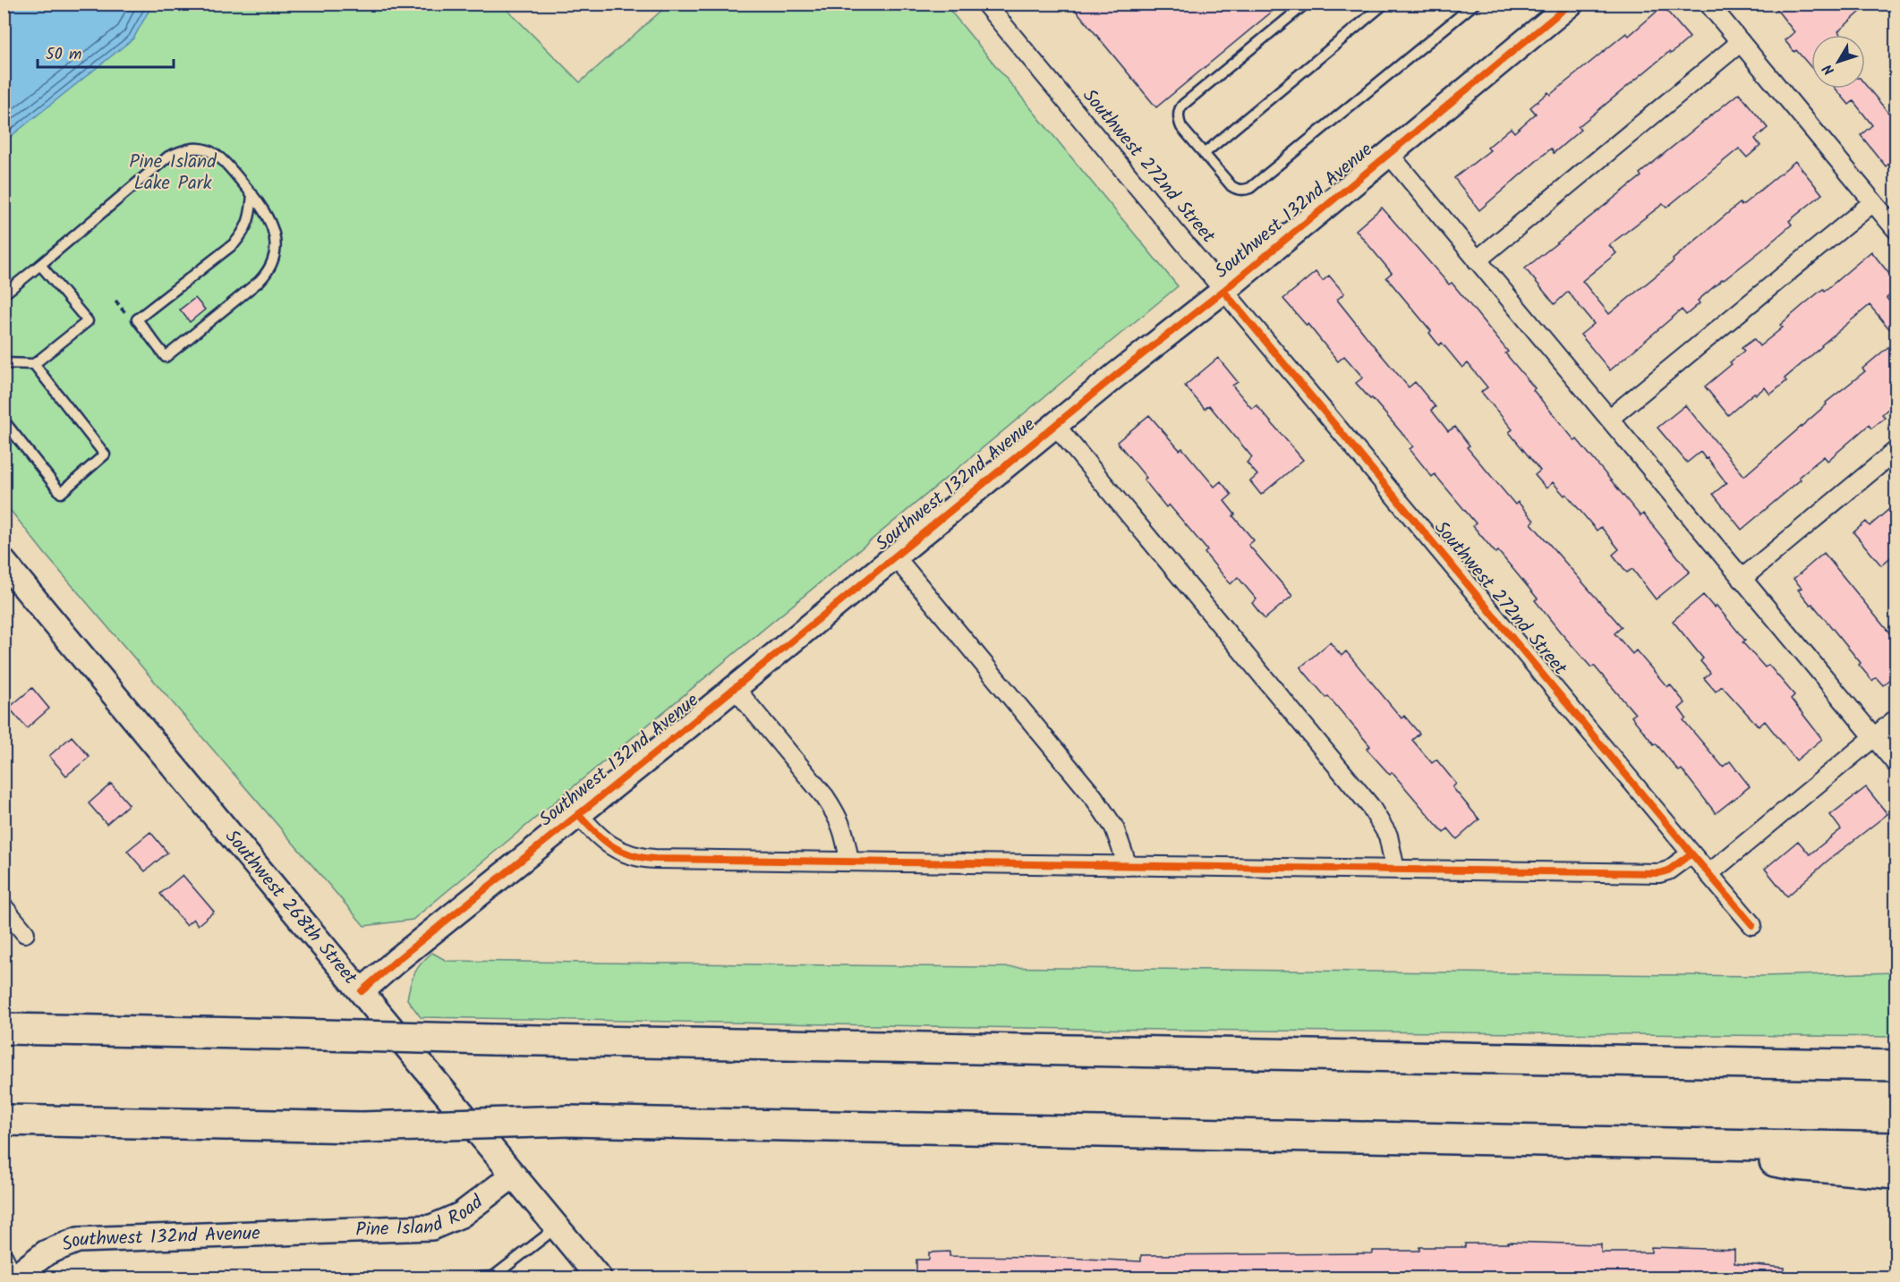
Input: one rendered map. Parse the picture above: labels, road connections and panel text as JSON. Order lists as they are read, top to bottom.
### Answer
{
  "streets": {
    "street": [
      "Southwest 272nd Street",
      "Southwest 132nd Avenue",
      "Southwest 268th Street",
      "Pine Island Road"
    ]
  },
  "crossings": [
    ["Southwest 272nd Street", "Southwest 132nd Avenue"],
    ["Southwest 132nd Avenue", "Southwest 268th Street"],
    ["Southwest 132nd Avenue", "Pine Island Road"],
    ["Southwest 268th Street", "Pine Island Road"]
  ],
  "parks": ["Pine Island Lake Park"],
  "scale_bar": "50 m",
  "north": "bottom left"
}
